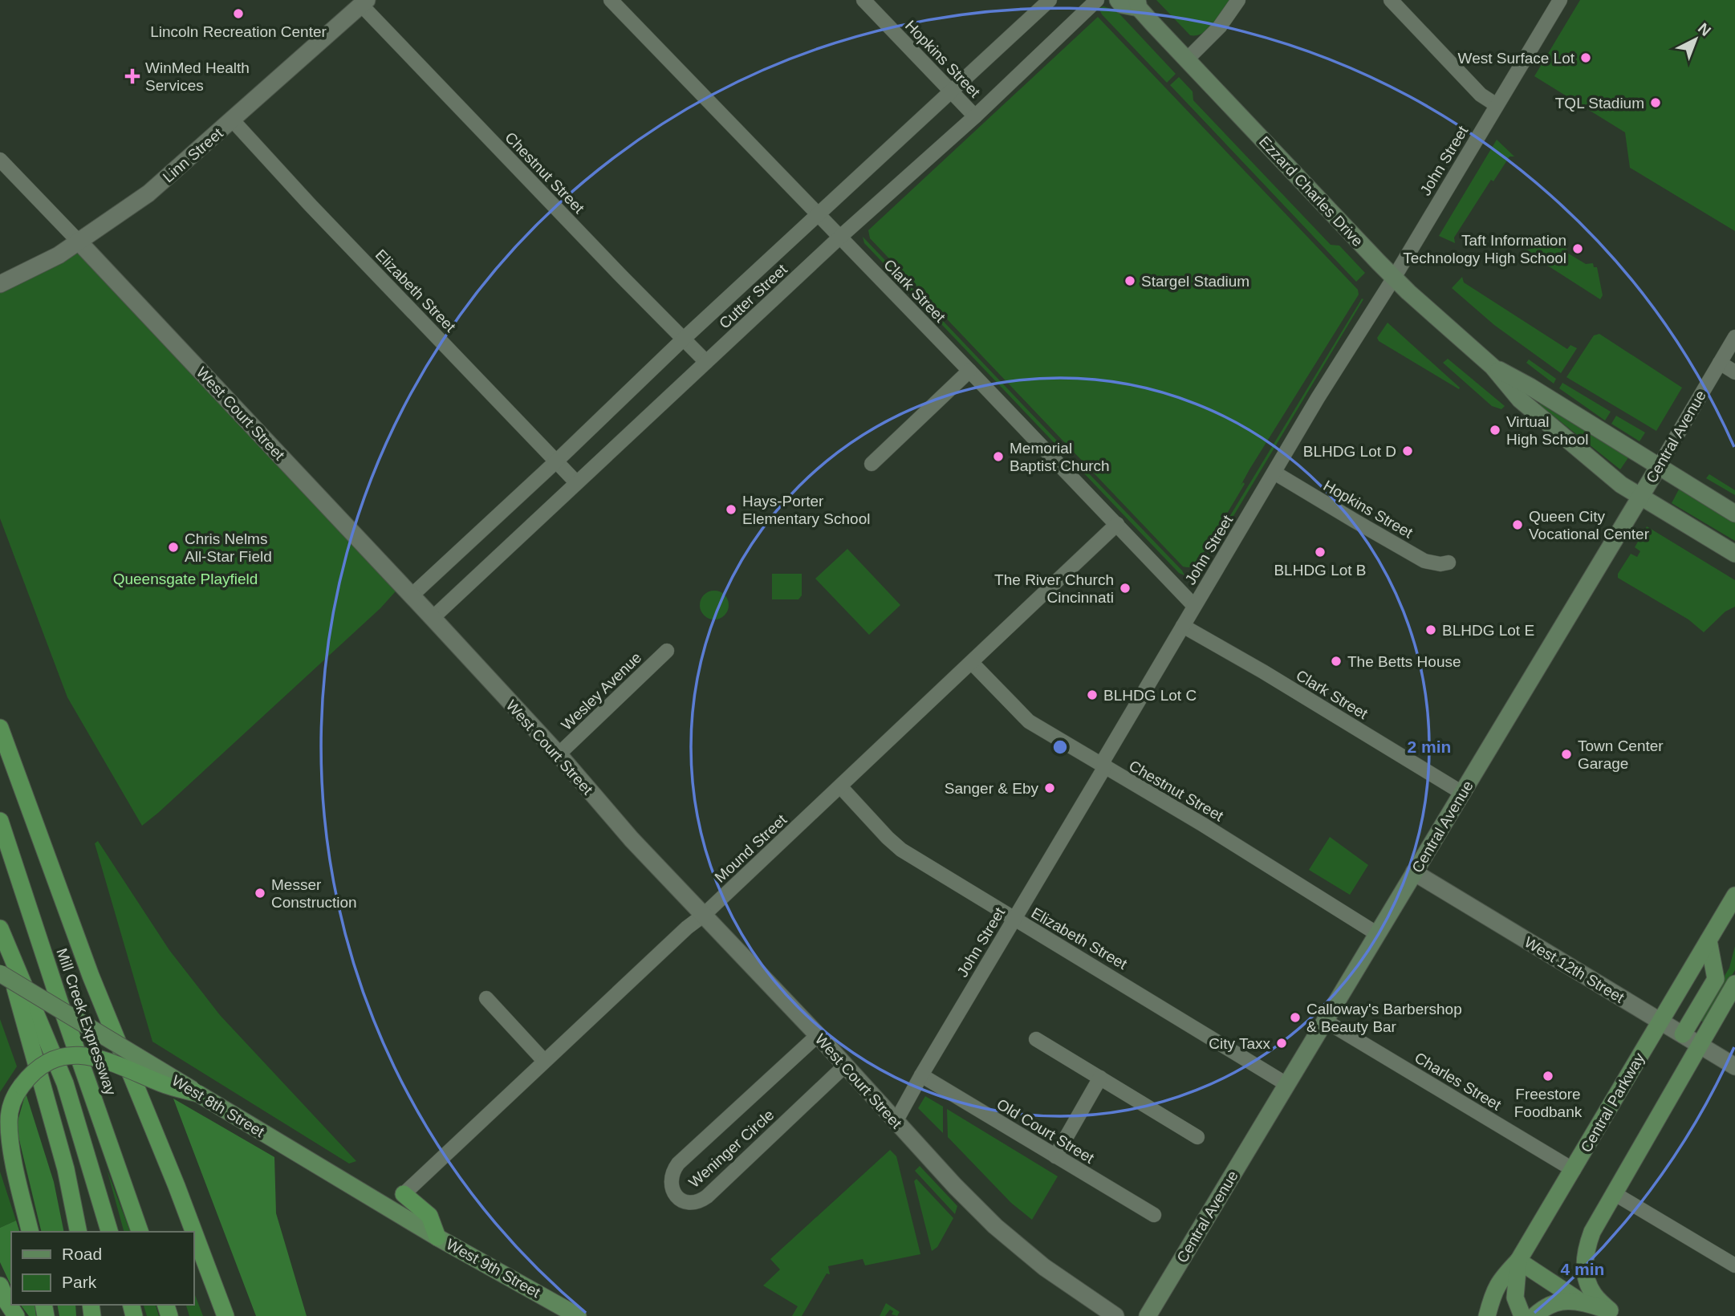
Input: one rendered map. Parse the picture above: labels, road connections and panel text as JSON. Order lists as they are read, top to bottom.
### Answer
{
  "streets": {
    "highway": ["Mill Creek Expressway"],
    "main road": [
      "Ezzard Charles Drive",
      "Central Avenue",
      "Central Parkway",
      "West 8th Street",
      "West 9th Street"
    ],
    "street": [
      "Hopkins Street",
      "Linn Street",
      "John Street",
      "Chestnut Street",
      "Elizabeth Street",
      "Clark Street",
      "Cutter Street",
      "West Court Street",
      "Wesley Avenue",
      "Mound Street",
      "West 12th Street",
      "Charles Street",
      "Old Court Street",
      "Weninger Circle"
    ]
  },
  "crossings": [
    ["Hopkins Street", "John Street"],
    ["Hopkins Street", "Cutter Street"],
    ["Linn Street", "Chestnut Street"],
    ["Linn Street", "Elizabeth Street"],
    ["Linn Street", "West Court Street"],
    ["John Street", "Chestnut Street"],
    ["John Street", "Ezzard Charles Drive"],
    ["John Street", "Elizabeth Street"],
    ["John Street", "Clark Street"],
    ["John Street", "West Court Street"],
    ["John Street", "Old Court Street"],
    ["Chestnut Street", "Cutter Street"],
    ["Chestnut Street", "Central Avenue"],
    ["Chestnut Street", "Mound Street"],
    ["Ezzard Charles Drive", "Central Avenue"],
    ["Elizabeth Street", "Cutter Street"],
    ["Elizabeth Street", "Central Avenue"],
    ["Elizabeth Street", "Mound Street"],
    ["Clark Street", "Cutter Street"],
    ["Clark Street", "Central Avenue"],
    ["Clark Street", "Mound Street"],
    ["Cutter Street", "West Court Street"],
    ["West Court Street", "Wesley Avenue"],
    ["West Court Street", "Mound Street"],
    ["West Court Street", "Weninger Circle"],
    ["Central Avenue", "West 12th Street"],
    ["Central Avenue", "Charles Street"],
    ["West 12th Street", "Central Parkway"],
    ["Charles Street", "Central Parkway"],
    ["West 8th Street", "West 9th Street"]
  ],
  "parks": ["Queensgate Playfield"],
  "places": {
    "other": [
      "Lincoln Recreation Center",
      "West Surface Lot",
      "TQL Stadium",
      "Taft Information Technology High School",
      "Stargel Stadium",
      "Virtual High School",
      "BLHDG Lot D",
      "Memorial Baptist Church",
      "Hays-Porter Elementary School",
      "Queen City Vocational Center",
      "Chris Nelms All-Star Field",
      "BLHDG Lot B",
      "The River Church Cincinnati",
      "BLHDG Lot E",
      "The Betts House",
      "BLHDG Lot C",
      "Town Center Garage",
      "Sanger & Eby",
      "Messer Construction",
      "Calloway's Barbershop & Beauty Bar",
      "City Taxx",
      "Freestore Foodbank"
    ],
    "health": ["WinMed Health Services"]
  },
  "legend": ["Road", "Park"],
  "north": "top right",
  "rings": ["2 min", "4 min"]
}
